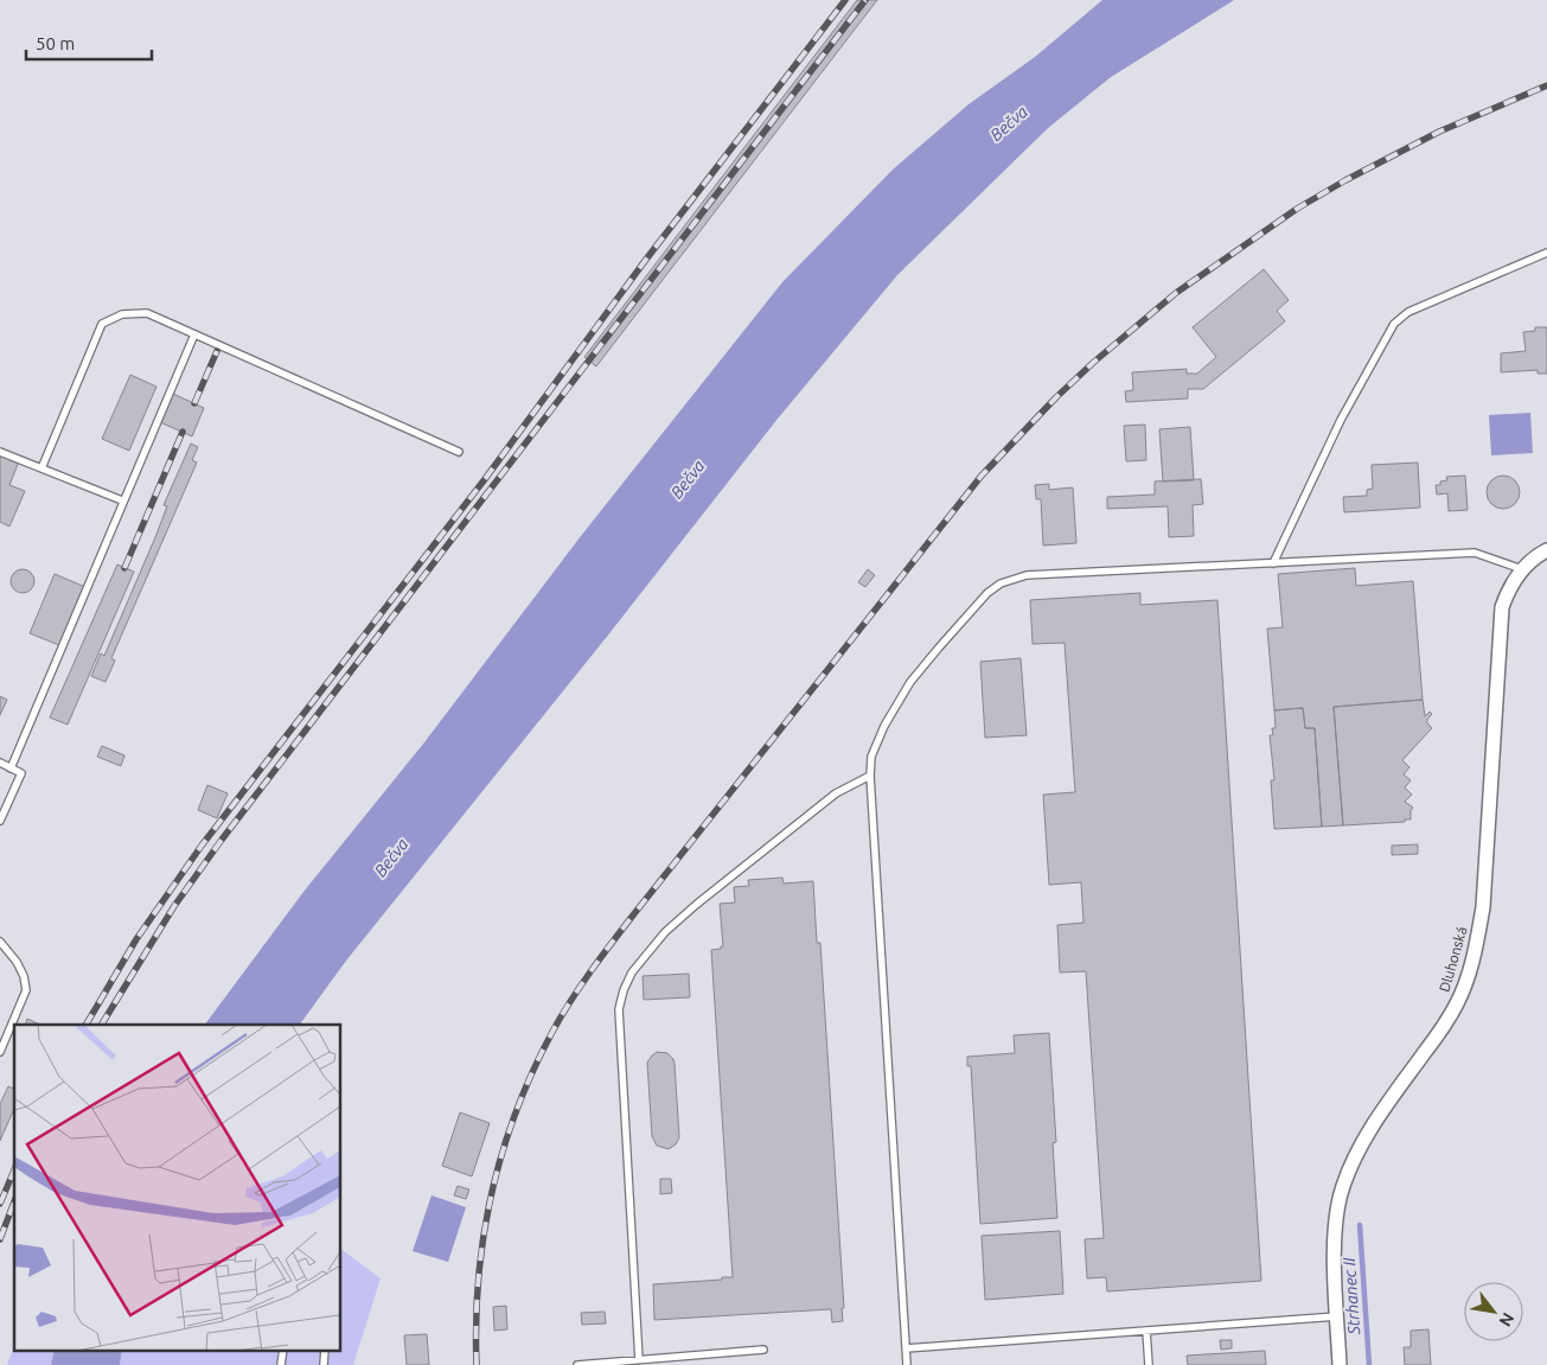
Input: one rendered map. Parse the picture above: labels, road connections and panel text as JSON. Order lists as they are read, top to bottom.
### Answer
{
  "streets": {
    "street": ["Dluhonská"]
  },
  "water": ["Bečva", "Strhanec II"],
  "scale_bar": "50 m",
  "north": "bottom right"
}
